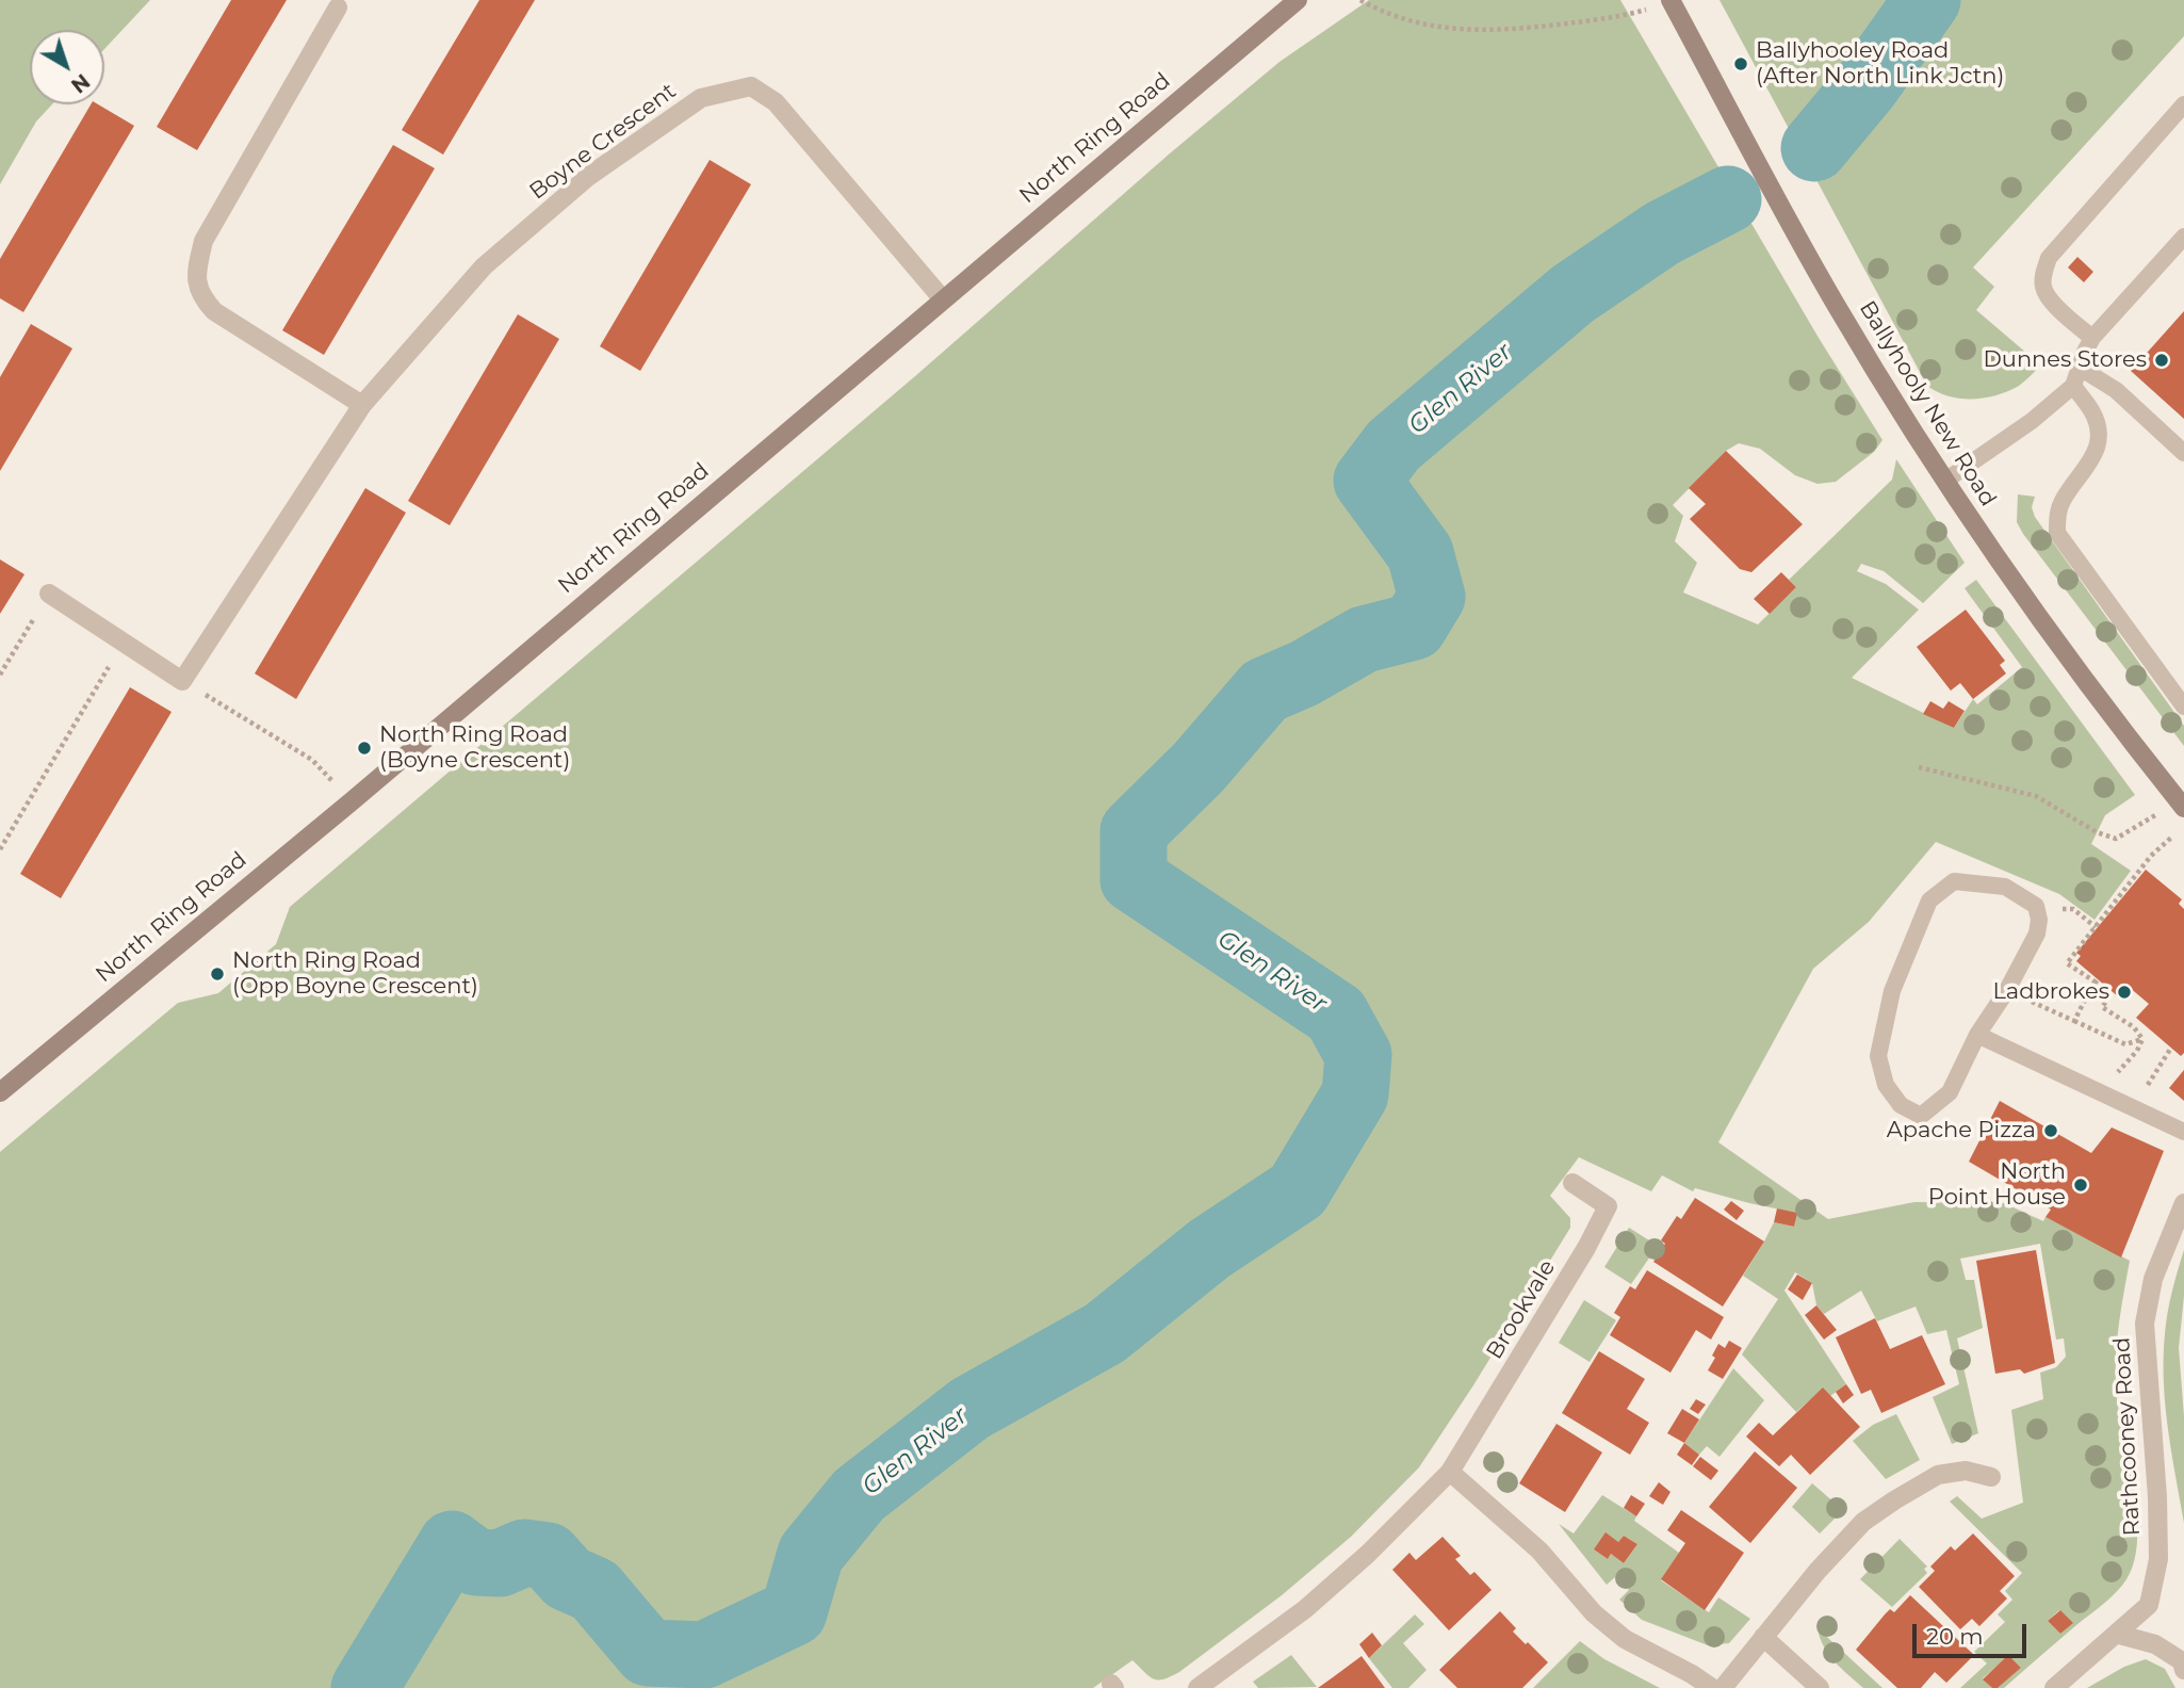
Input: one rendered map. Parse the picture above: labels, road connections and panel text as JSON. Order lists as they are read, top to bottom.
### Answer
{
  "streets": {
    "main road": ["North Ring Road", "Ballyhooly New Road"],
    "street": ["Boyne Crescent", "Brookvale", "Rathcooney Road"]
  },
  "crossings": [
    ["North Ring Road", "Boyne Crescent"]
  ],
  "water": ["Glen River"],
  "places": [
    "Ballyhooley Road (After North Link Jctn)",
    "Dunnes Stores",
    "North Ring Road (Boyne Crescent)",
    "North Ring Road (Opp Boyne Crescent)",
    "Ladbrokes",
    "Apache Pizza",
    "North Point House"
  ],
  "scale_bar": "20 m",
  "north": "bottom right"
}
